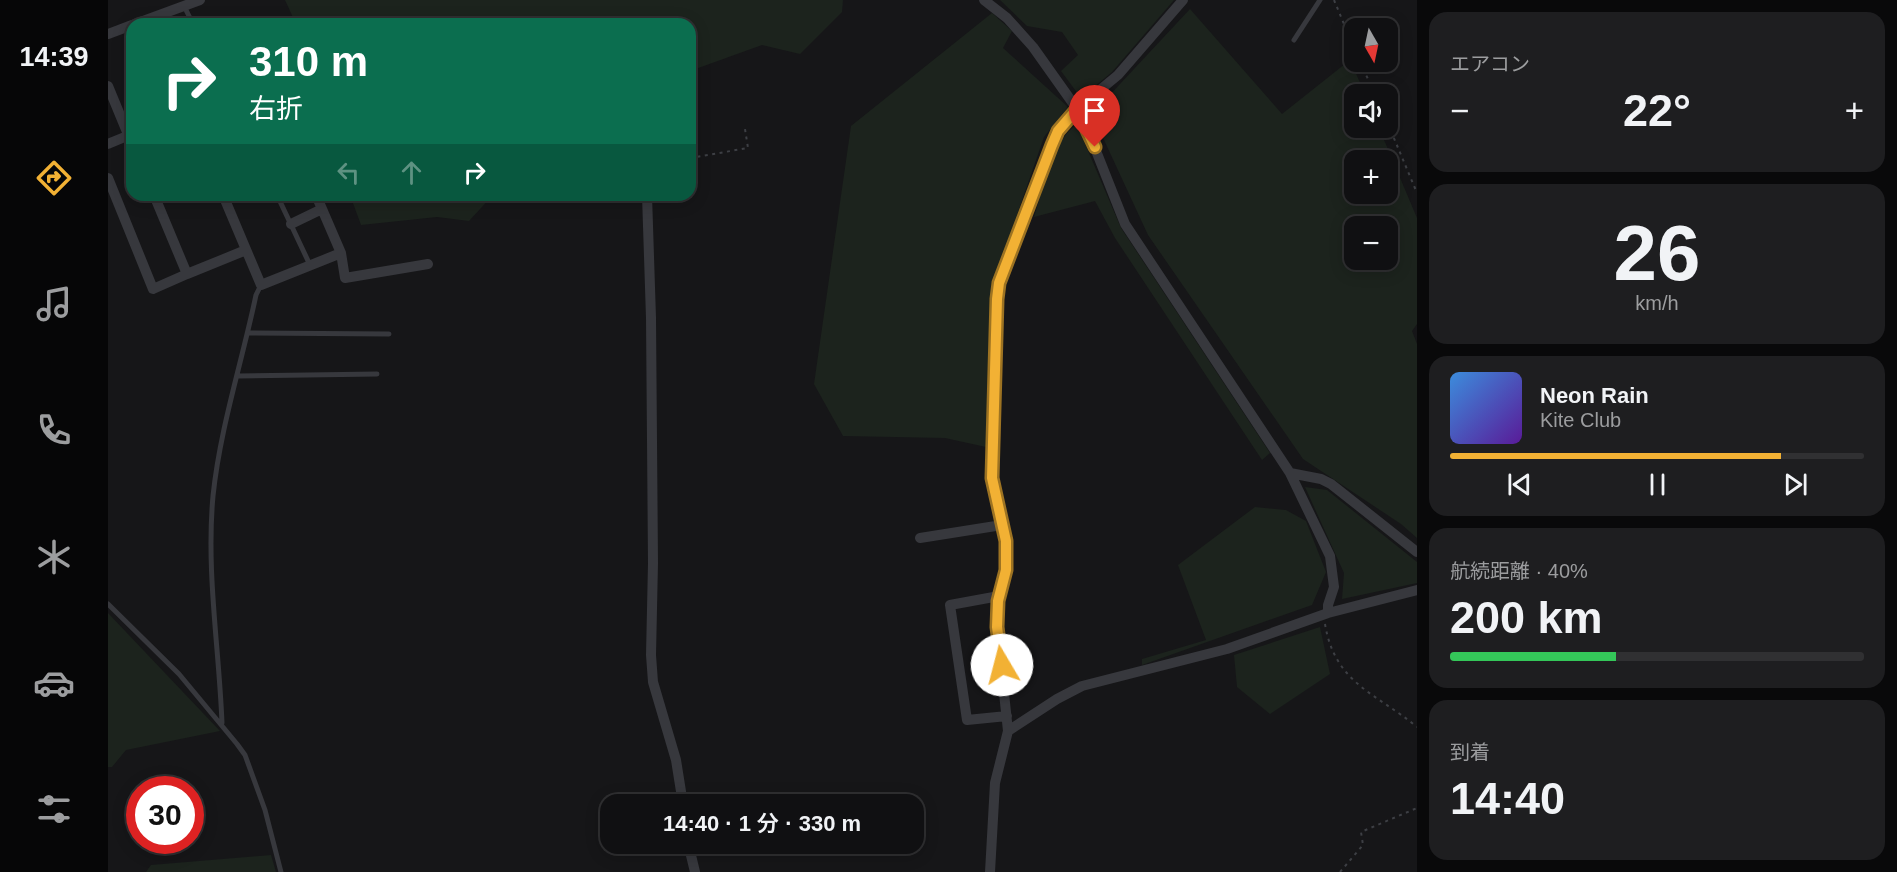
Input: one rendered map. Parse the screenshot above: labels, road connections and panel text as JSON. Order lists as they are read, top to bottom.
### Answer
{
  "north": "bottom",
  "page": {
    "tabs": "14:39",
    "tile": [
      "エアコン",
      ["26", "km/h"],
      ["航続距離 · 40%", "200 km"],
      ["到着", "14:40"]
    ],
    "map_buttons": ["+", "−"],
    "turn": ["310 m", "右折"],
    "heat": ["−", "22°", "+"],
    "song": ["Neon Rain", "Kite Club"],
    "limit": "30",
    "trip": "14:40 · 1 分 · 330 m"
  }
}
